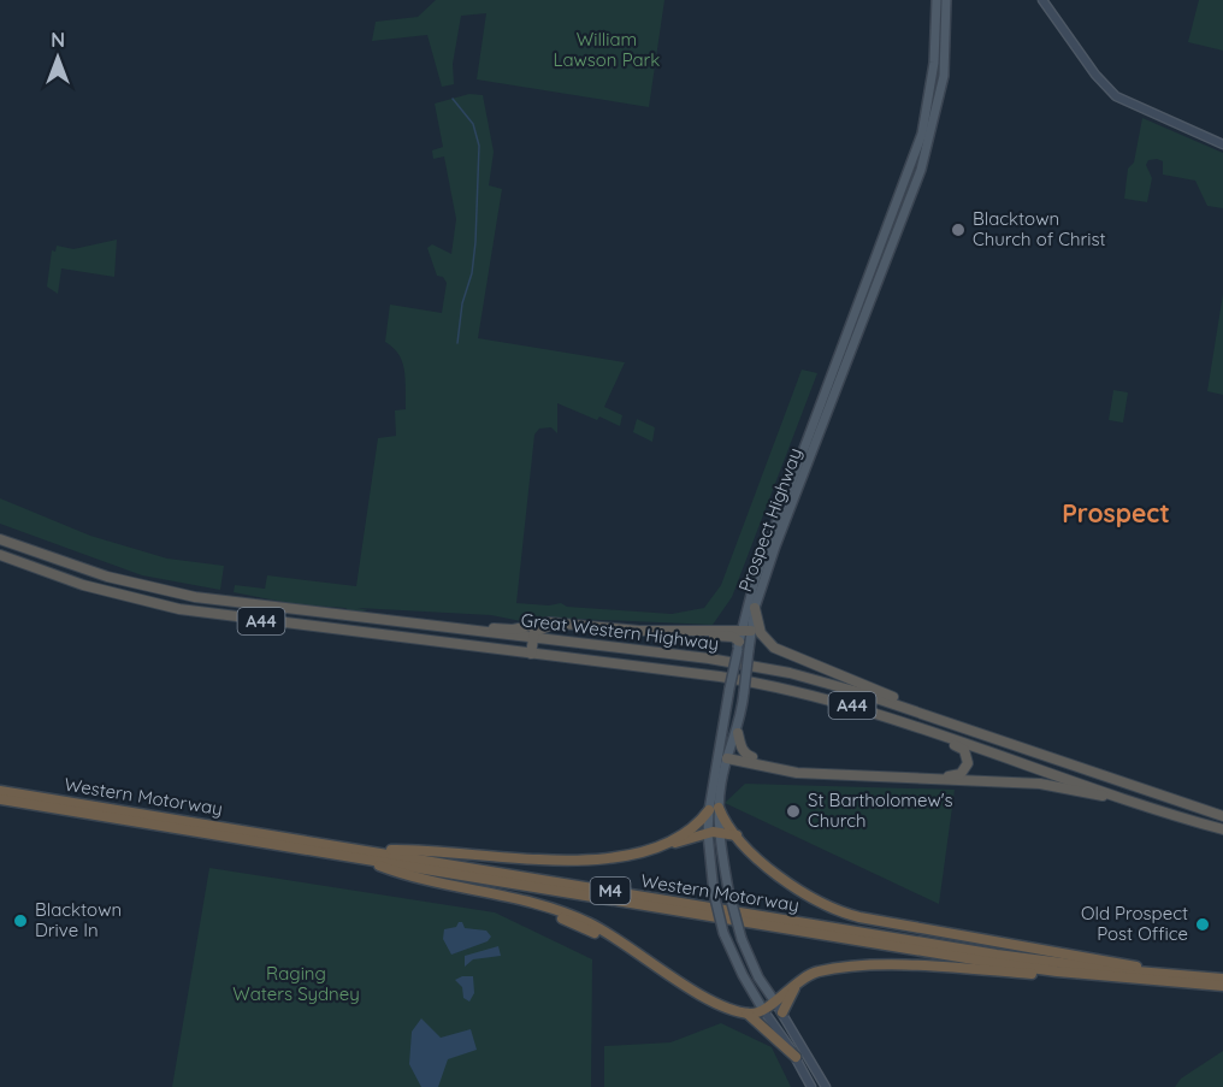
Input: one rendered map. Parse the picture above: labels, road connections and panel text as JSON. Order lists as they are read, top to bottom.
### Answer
{
  "streets": {
    "highway": [
      "A44",
      "Great Western Highway",
      "Western Motorway",
      "M4"
    ],
    "main road": ["Prospect Highway"]
  },
  "districts": ["Prospect"],
  "parks": ["William Lawson Park", "Raging Waters Sydney"],
  "places": [
    "Blacktown Church of Christ",
    "St Bartholomew's Church",
    "Blacktown Drive In",
    "Old Prospect Post Office"
  ],
  "north": "top"
}
